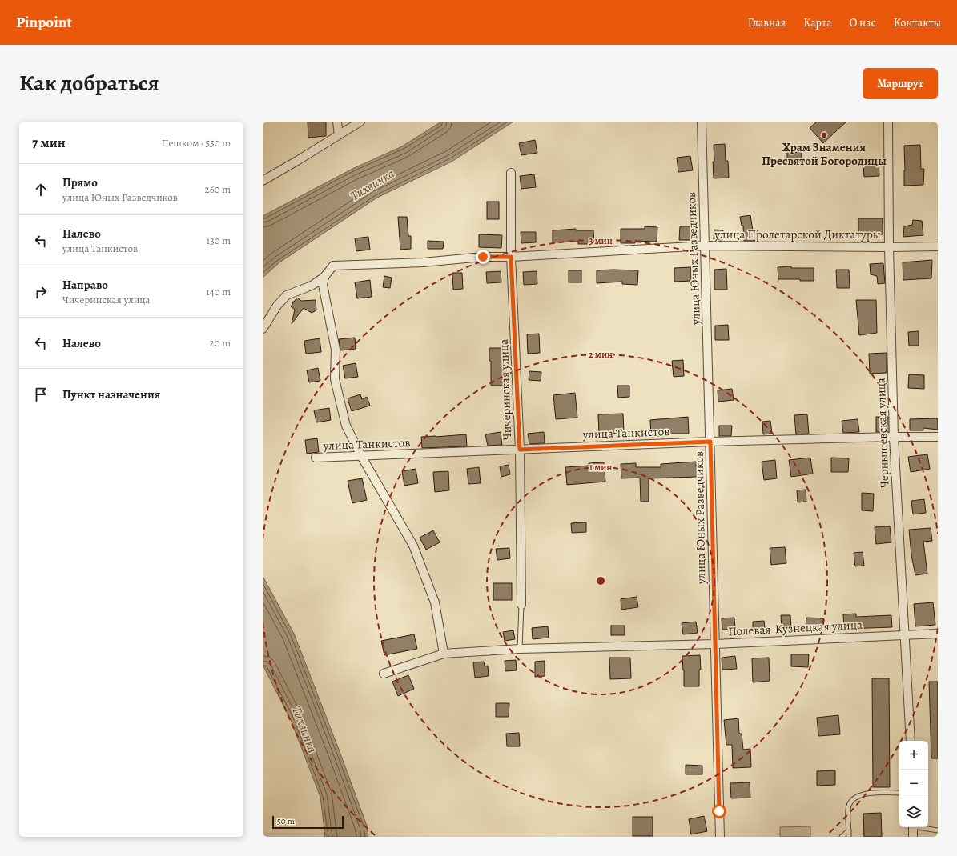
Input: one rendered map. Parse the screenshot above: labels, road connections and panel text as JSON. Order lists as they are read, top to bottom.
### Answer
{
  "streets": {
    "street": [
      "улица Пролетарской Диктатуры",
      "улица Юных Разведчиков",
      "Чичеринская улица",
      "улица Танкистов",
      "Чернышевская улица",
      "Полевая-Кузнецкая улица"
    ]
  },
  "crossings": [
    ["улица Пролетарской Диктатуры", "улица Юных Разведчиков"],
    ["улица Пролетарской Диктатуры", "Чичеринская улица"],
    ["улица Пролетарской Диктатуры", "Чернышевская улица"],
    ["улица Юных Разведчиков", "улица Танкистов"],
    ["улица Юных Разведчиков", "Полевая-Кузнецкая улица"],
    ["Чичеринская улица", "улица Танкистов"],
    ["улица Танкистов", "Чернышевская улица"],
    ["Чернышевская улица", "Полевая-Кузнецкая улица"]
  ],
  "water": ["Тихвинка"],
  "places": ["Храм Знамения Пресвятой Богородицы"],
  "scale_bar": "50 m",
  "page": {
    "header": "Pinpoint",
    "nav": [
      "Главная",
      "Карта",
      "О нас",
      "Контакты"
    ],
    "title": "Как добраться",
    "buttons": "Маршрут",
    "heading": ["7 мин", "Пешком · 550 m"],
    "list": [
      ["Прямо", "улица Юных Разведчиков", "260 m"],
      ["Налево", "улица Танкистов", "130 m"],
      ["Направо", "Чичеринская улица", "140 m"],
      ["Налево", "20 m"],
      "Пункт назначения"
    ],
    "map_buttons": ["+", "−"],
    "scale": "50 m"
  },
  "rings": ["3 мин", "2 мин", "1 мин"]
}
